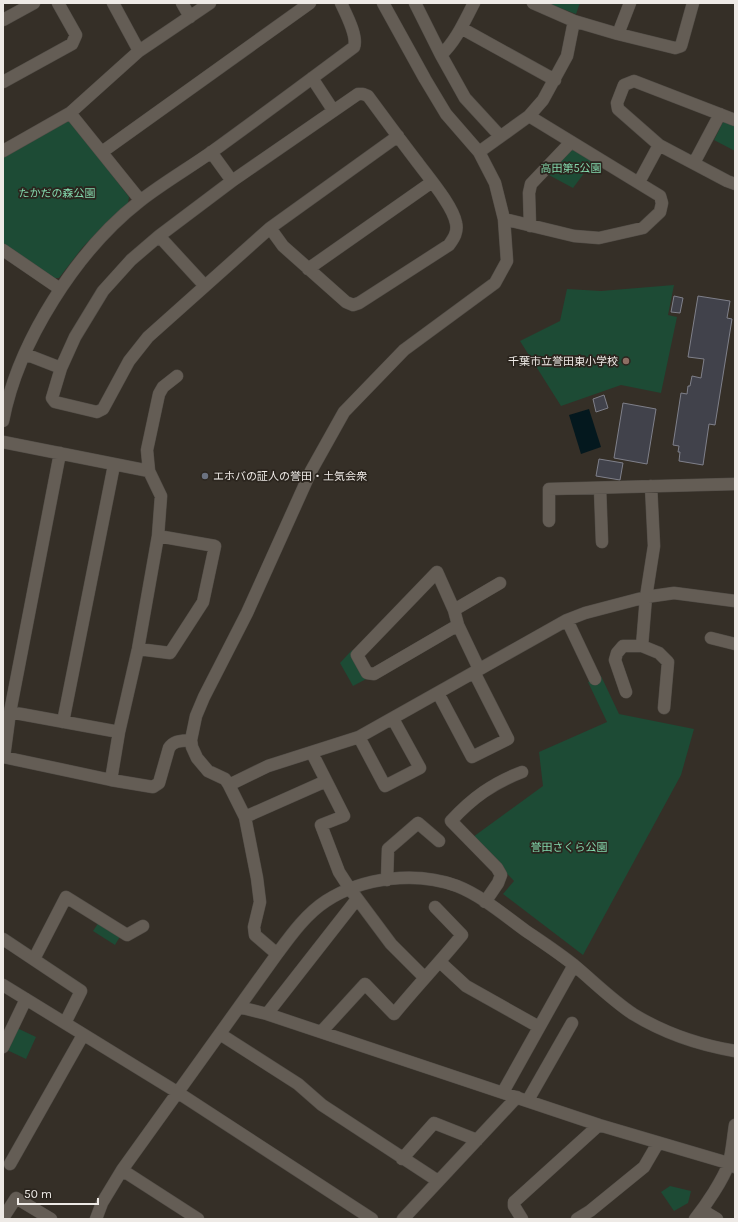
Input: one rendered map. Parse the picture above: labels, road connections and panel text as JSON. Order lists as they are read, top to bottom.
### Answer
{
  "parks": ["高田第5公園", "たかだの森公園", "誉田さくら公園"],
  "places": ["千葉市立誉田東小学校", "エホバの証人の誉田・土気会衆"],
  "scale_bar": "50 m"
}
